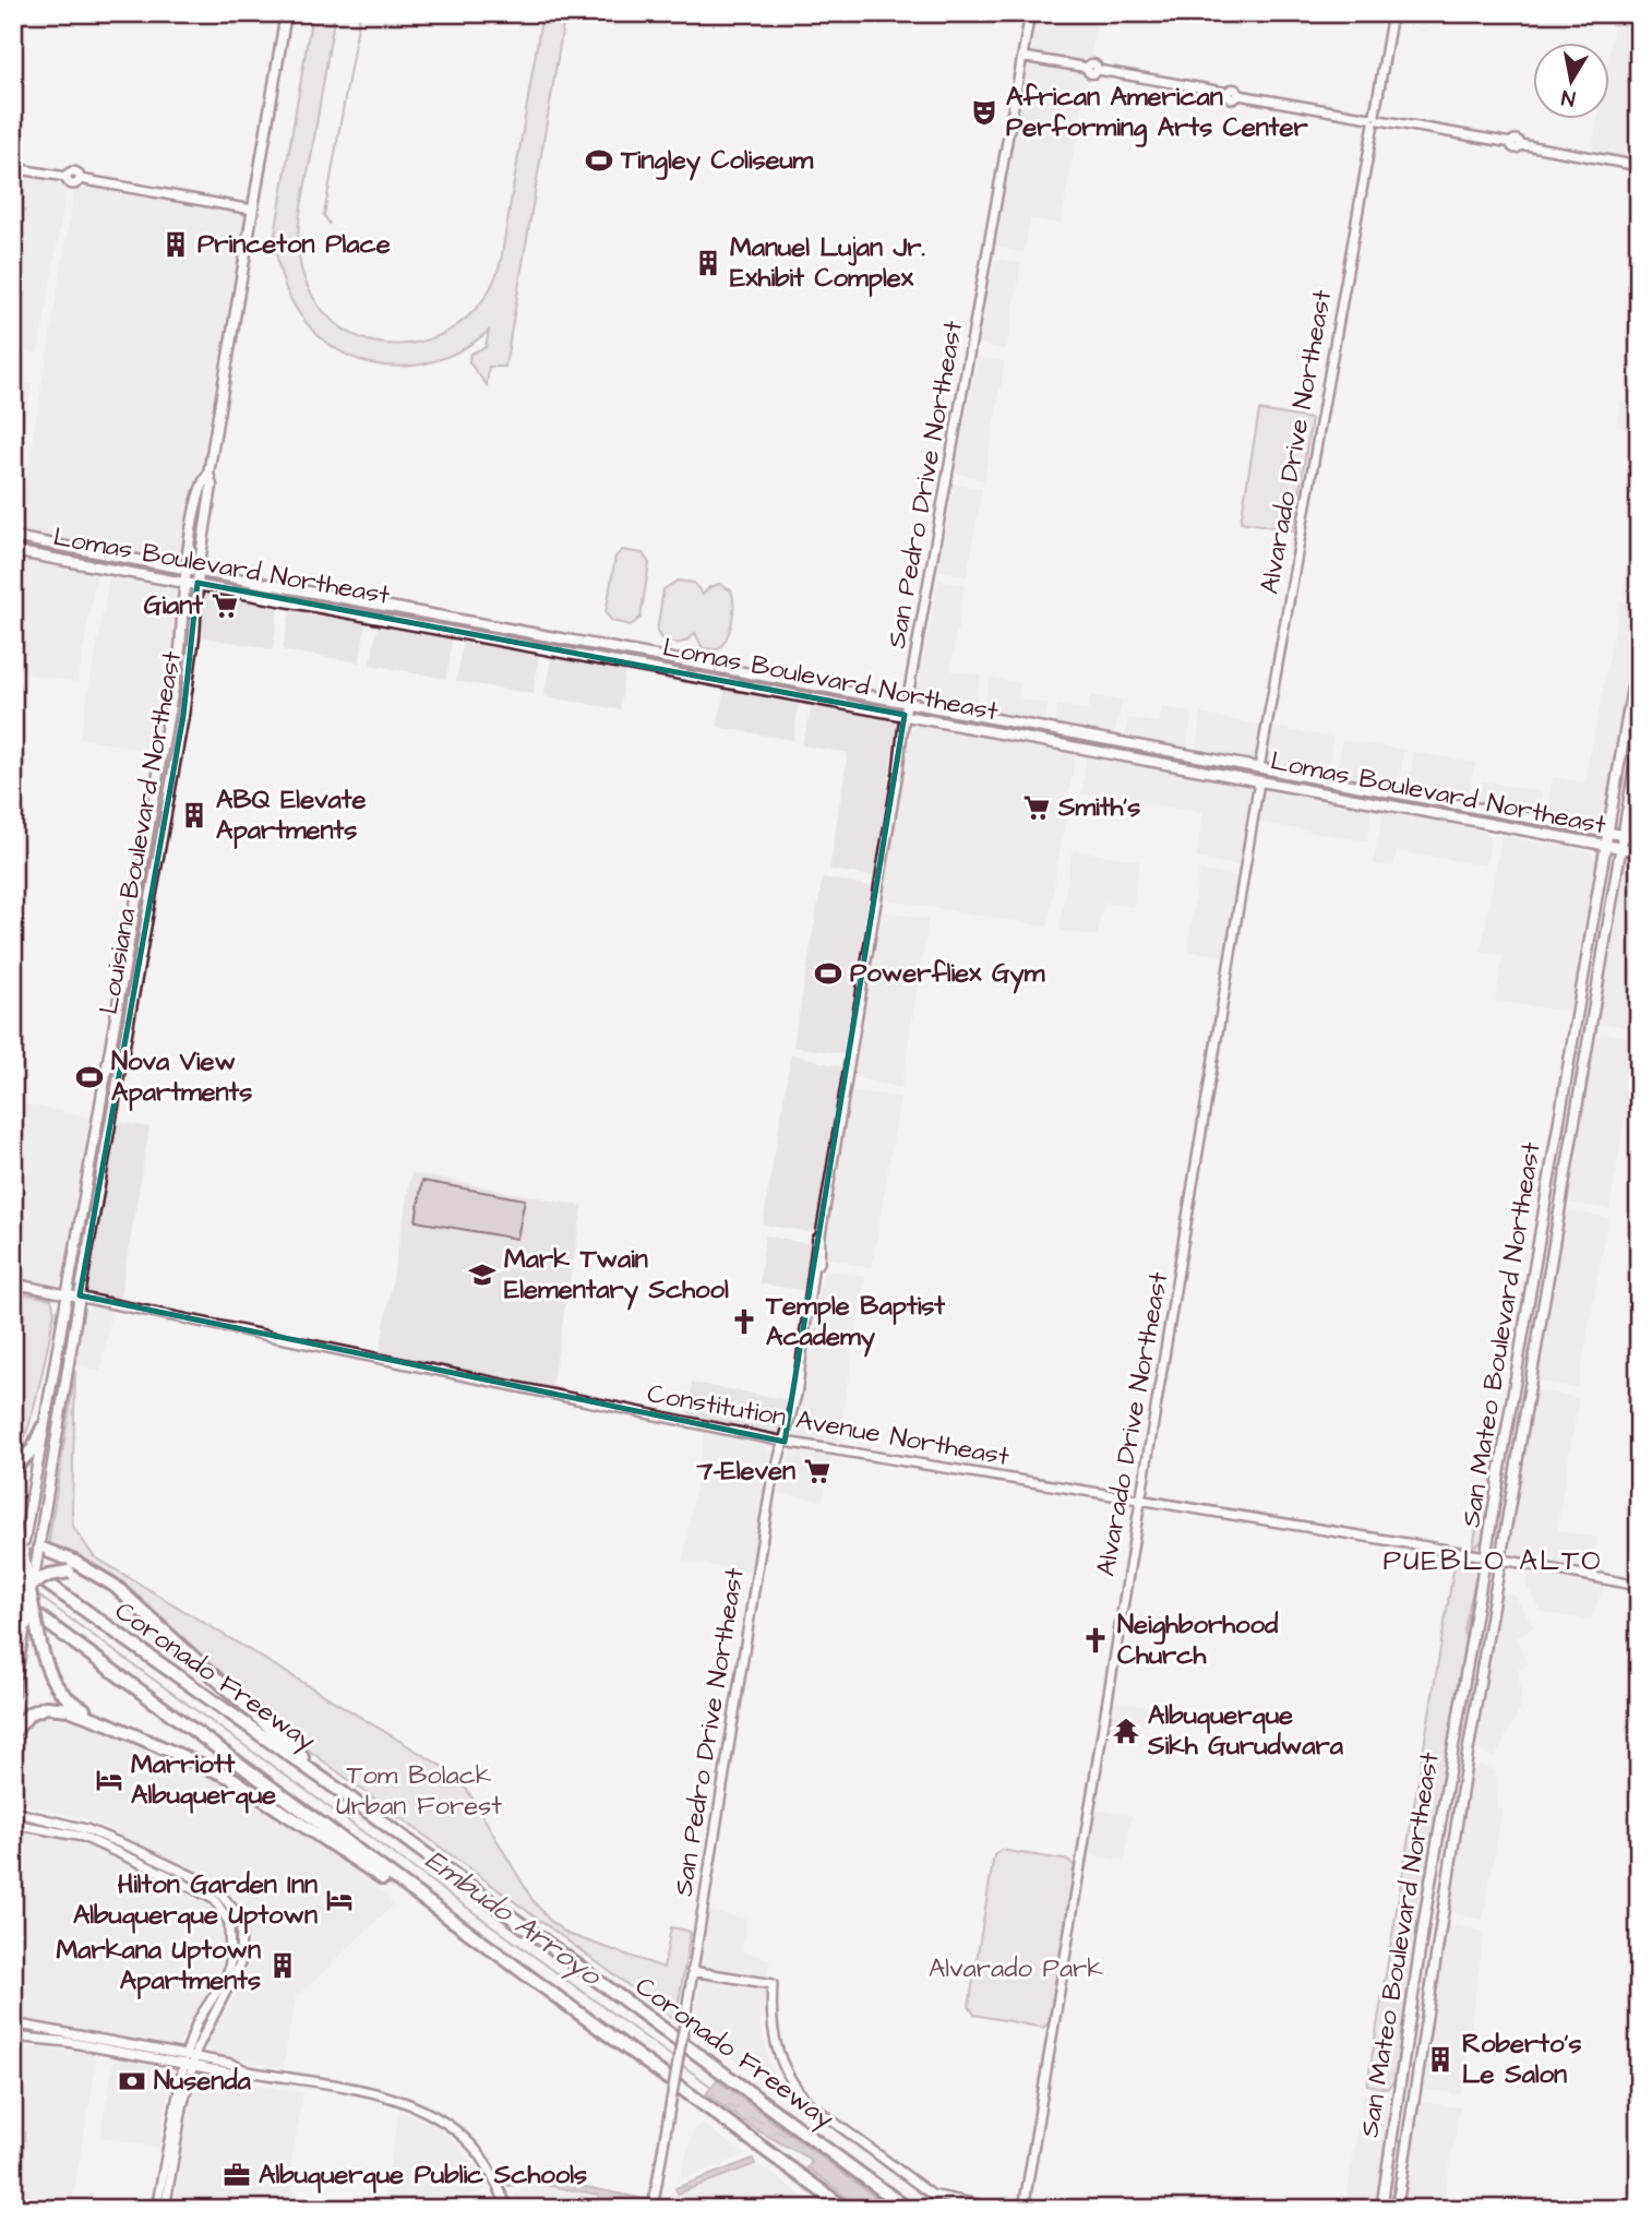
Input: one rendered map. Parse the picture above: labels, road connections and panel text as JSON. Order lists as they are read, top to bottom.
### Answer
{
  "streets": {
    "highway": ["Coronado Freeway"],
    "main road": ["Lomas Boulevard Northeast", "Louisiana Boulevard Northeast", "San Mateo Boulevard Northeast"],
    "street": ["Alvarado Drive Northeast", "San Pedro Drive Northeast", "Constitution Avenue Northeast"]
  },
  "crossings": [
    ["Alvarado Drive Northeast", "Lomas Boulevard Northeast"],
    ["Alvarado Drive Northeast", "Constitution Avenue Northeast"],
    ["San Pedro Drive Northeast", "Lomas Boulevard Northeast"],
    ["San Pedro Drive Northeast", "Constitution Avenue Northeast"],
    ["Lomas Boulevard Northeast", "Louisiana Boulevard Northeast"],
    ["Lomas Boulevard Northeast", "San Mateo Boulevard Northeast"],
    ["Louisiana Boulevard Northeast", "Constitution Avenue Northeast"],
    ["Louisiana Boulevard Northeast", "Coronado Freeway"],
    ["San Mateo Boulevard Northeast", "Constitution Avenue Northeast"]
  ],
  "districts": ["PUEBLO ALTO"],
  "water": ["Embudo Arroyo"],
  "parks": ["Tom Bolack Urban Forest", "Alvarado Park"],
  "places": {
    "theatre": ["African American Performing Arts Center"],
    "sports": ["Tingley Coliseum", "Powerfliex Gym", "Nova View Apartments"],
    "building": [
      "Princeton Place",
      "Manuel Lujan Jr. Exhibit Complex",
      "ABQ Elevate Apartments",
      "Markana Uptown Apartments",
      "Roberto's Le Salon"
    ],
    "supermarket": ["Giant", "Smith's", "7-Eleven"],
    "school or university": ["Mark Twain Elementary School"],
    "church": ["Temple Baptist Academy", "Neighborhood Church"],
    "temple": ["Albuquerque Sikh Gurudwara"],
    "hotel": ["Marriott Albuquerque", "Hilton Garden Inn Albuquerque Uptown"],
    "bank": ["Nusenda"],
    "office": ["Albuquerque Public Schools"]
  },
  "north": "bottom"
}
